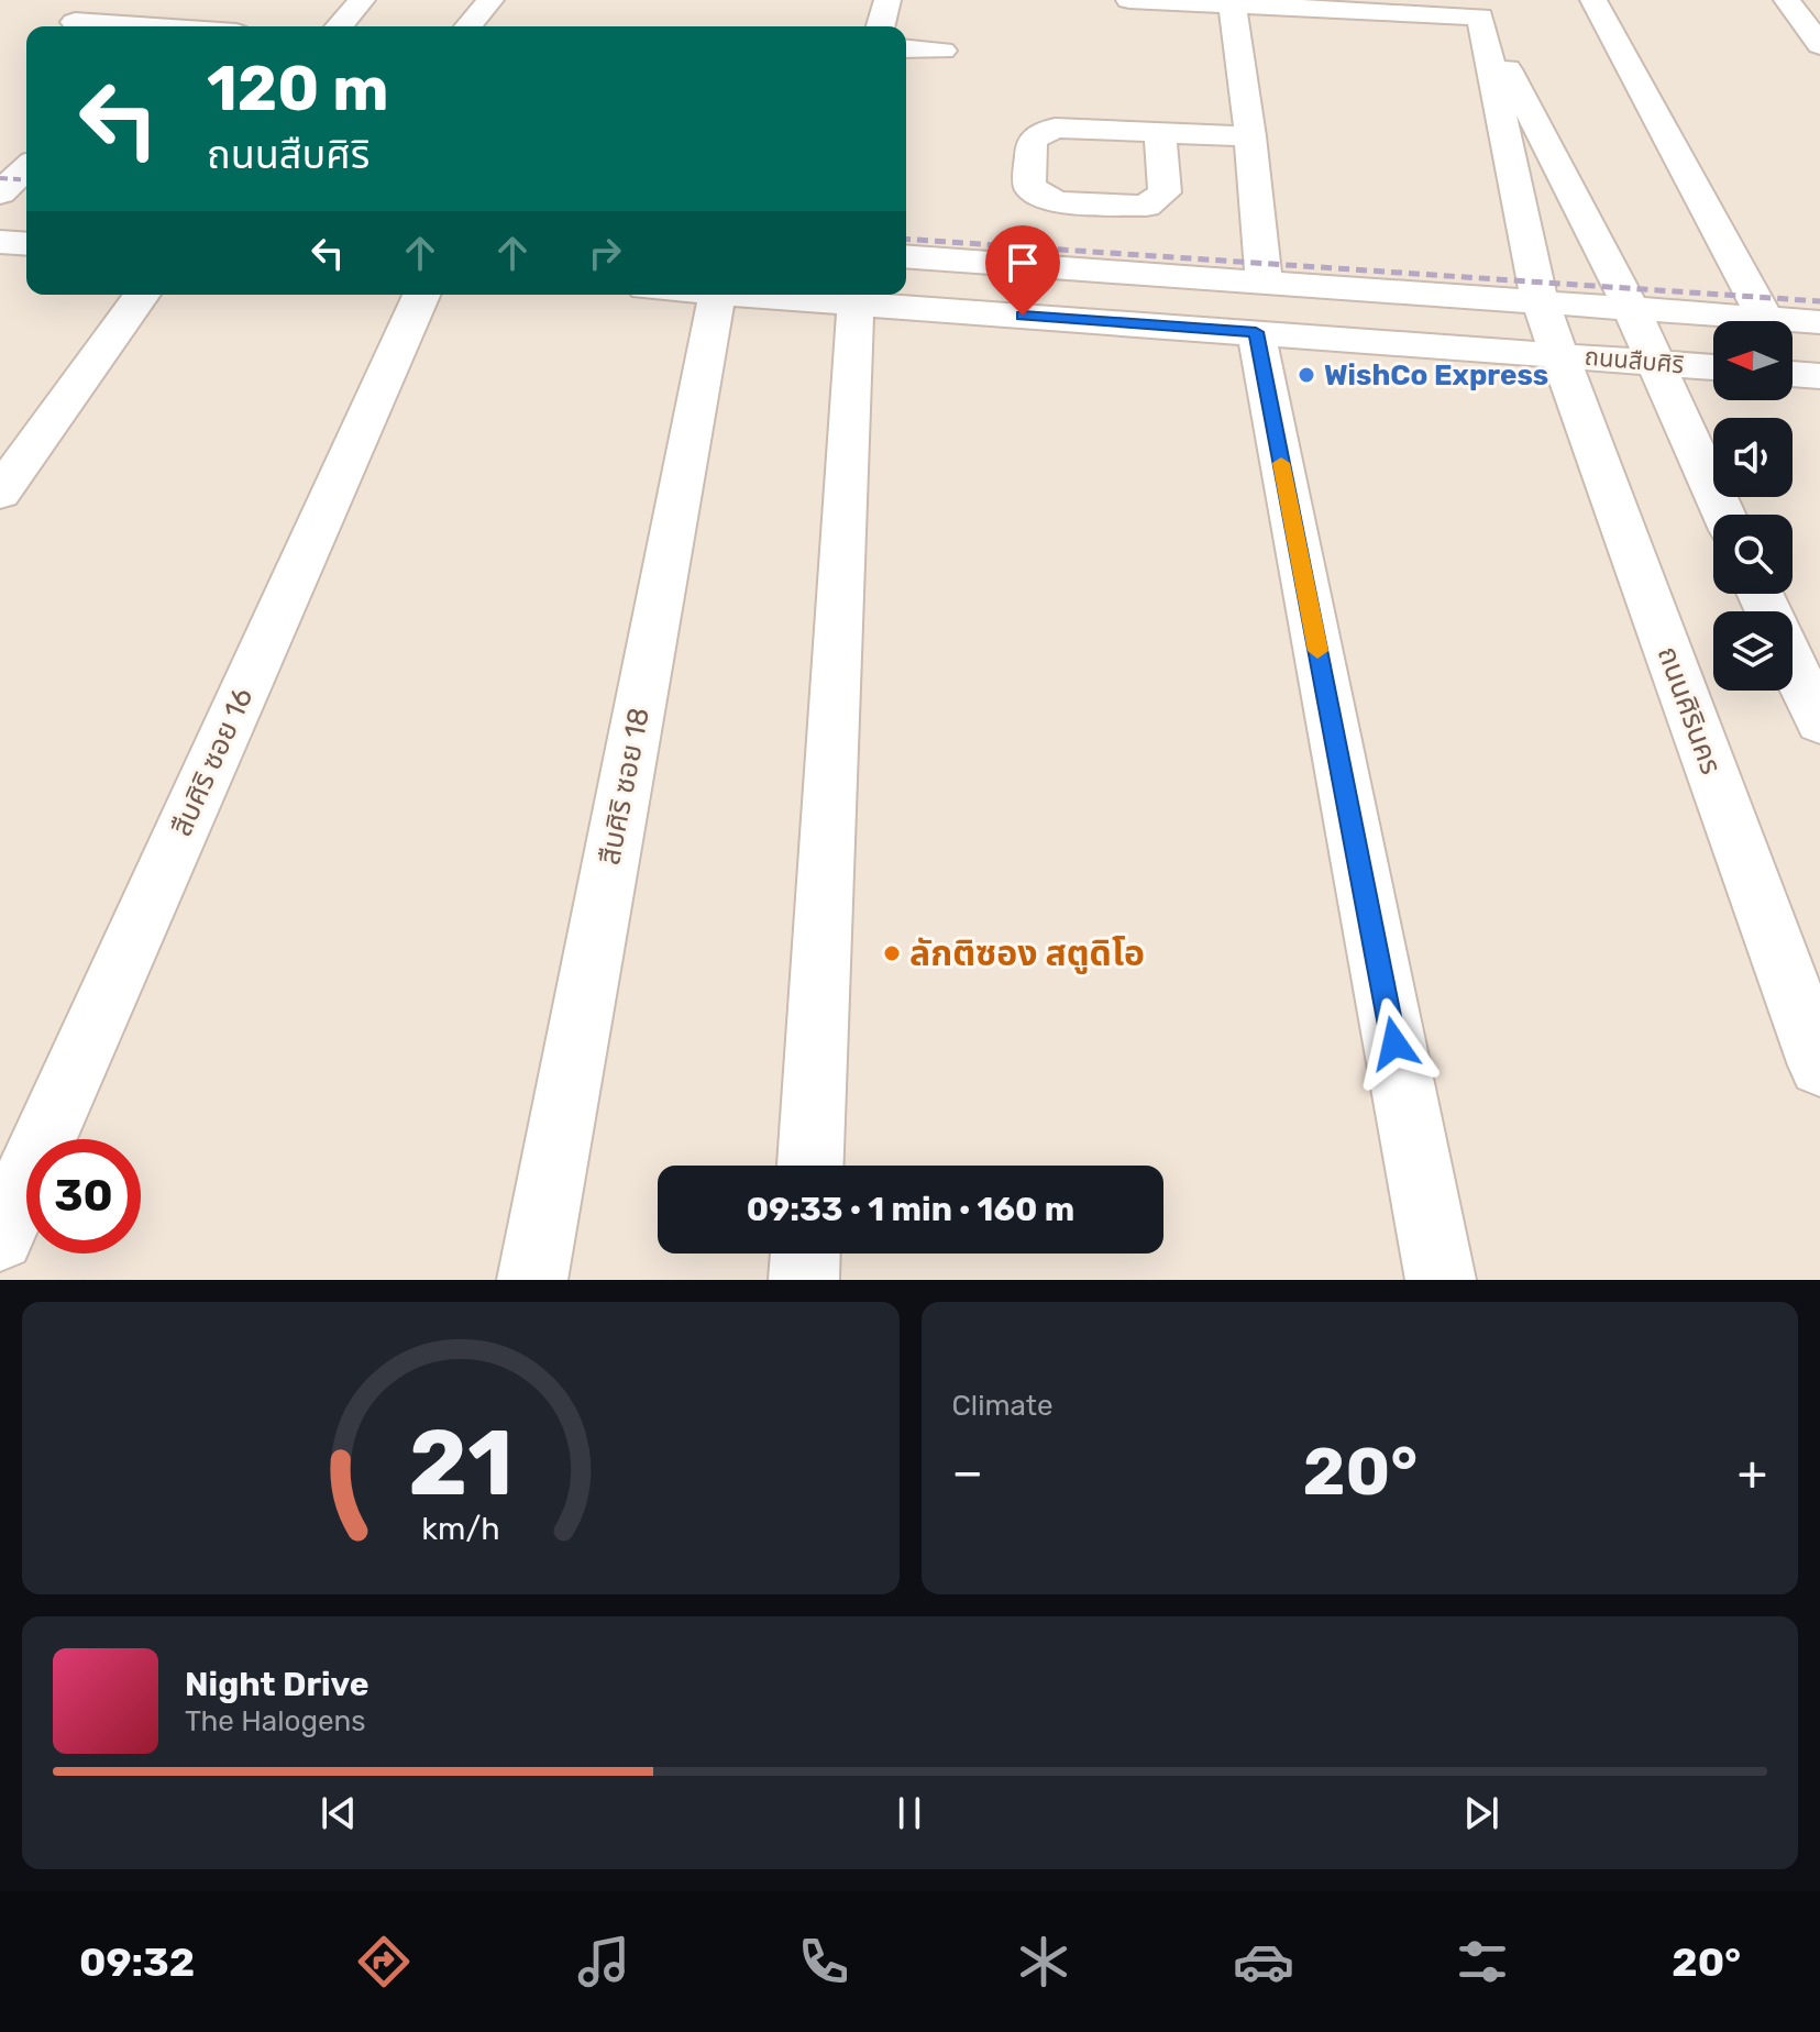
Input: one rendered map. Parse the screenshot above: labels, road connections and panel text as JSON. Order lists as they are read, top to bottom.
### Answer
{
  "streets": {
    "street": [
      "ถนนสืบศิริ",
      "ถนนศิรินคร",
      "สืบศิริ ซอย 16",
      "สืบศิริ ซอย 18"
    ]
  },
  "crossings": [
    ["ถนนสืบศิริ", "ถนนศิรินคร"]
  ],
  "places": ["WishCo Express", "ลักติซอง สตูดิโอ"],
  "north": "left",
  "page": {
    "turn": ["120 m", "ถนนสืบศิริ"],
    "limit": "30",
    "trip": "09:33 · 1 min · 160 m",
    "tile": "Climate",
    "heat": ["−", "20°", "+"],
    "song": ["Night Drive", "The Halogens"],
    "tabs": ["09:32", "20°"],
    "gauge": ["21", "km/h"]
  }
}
